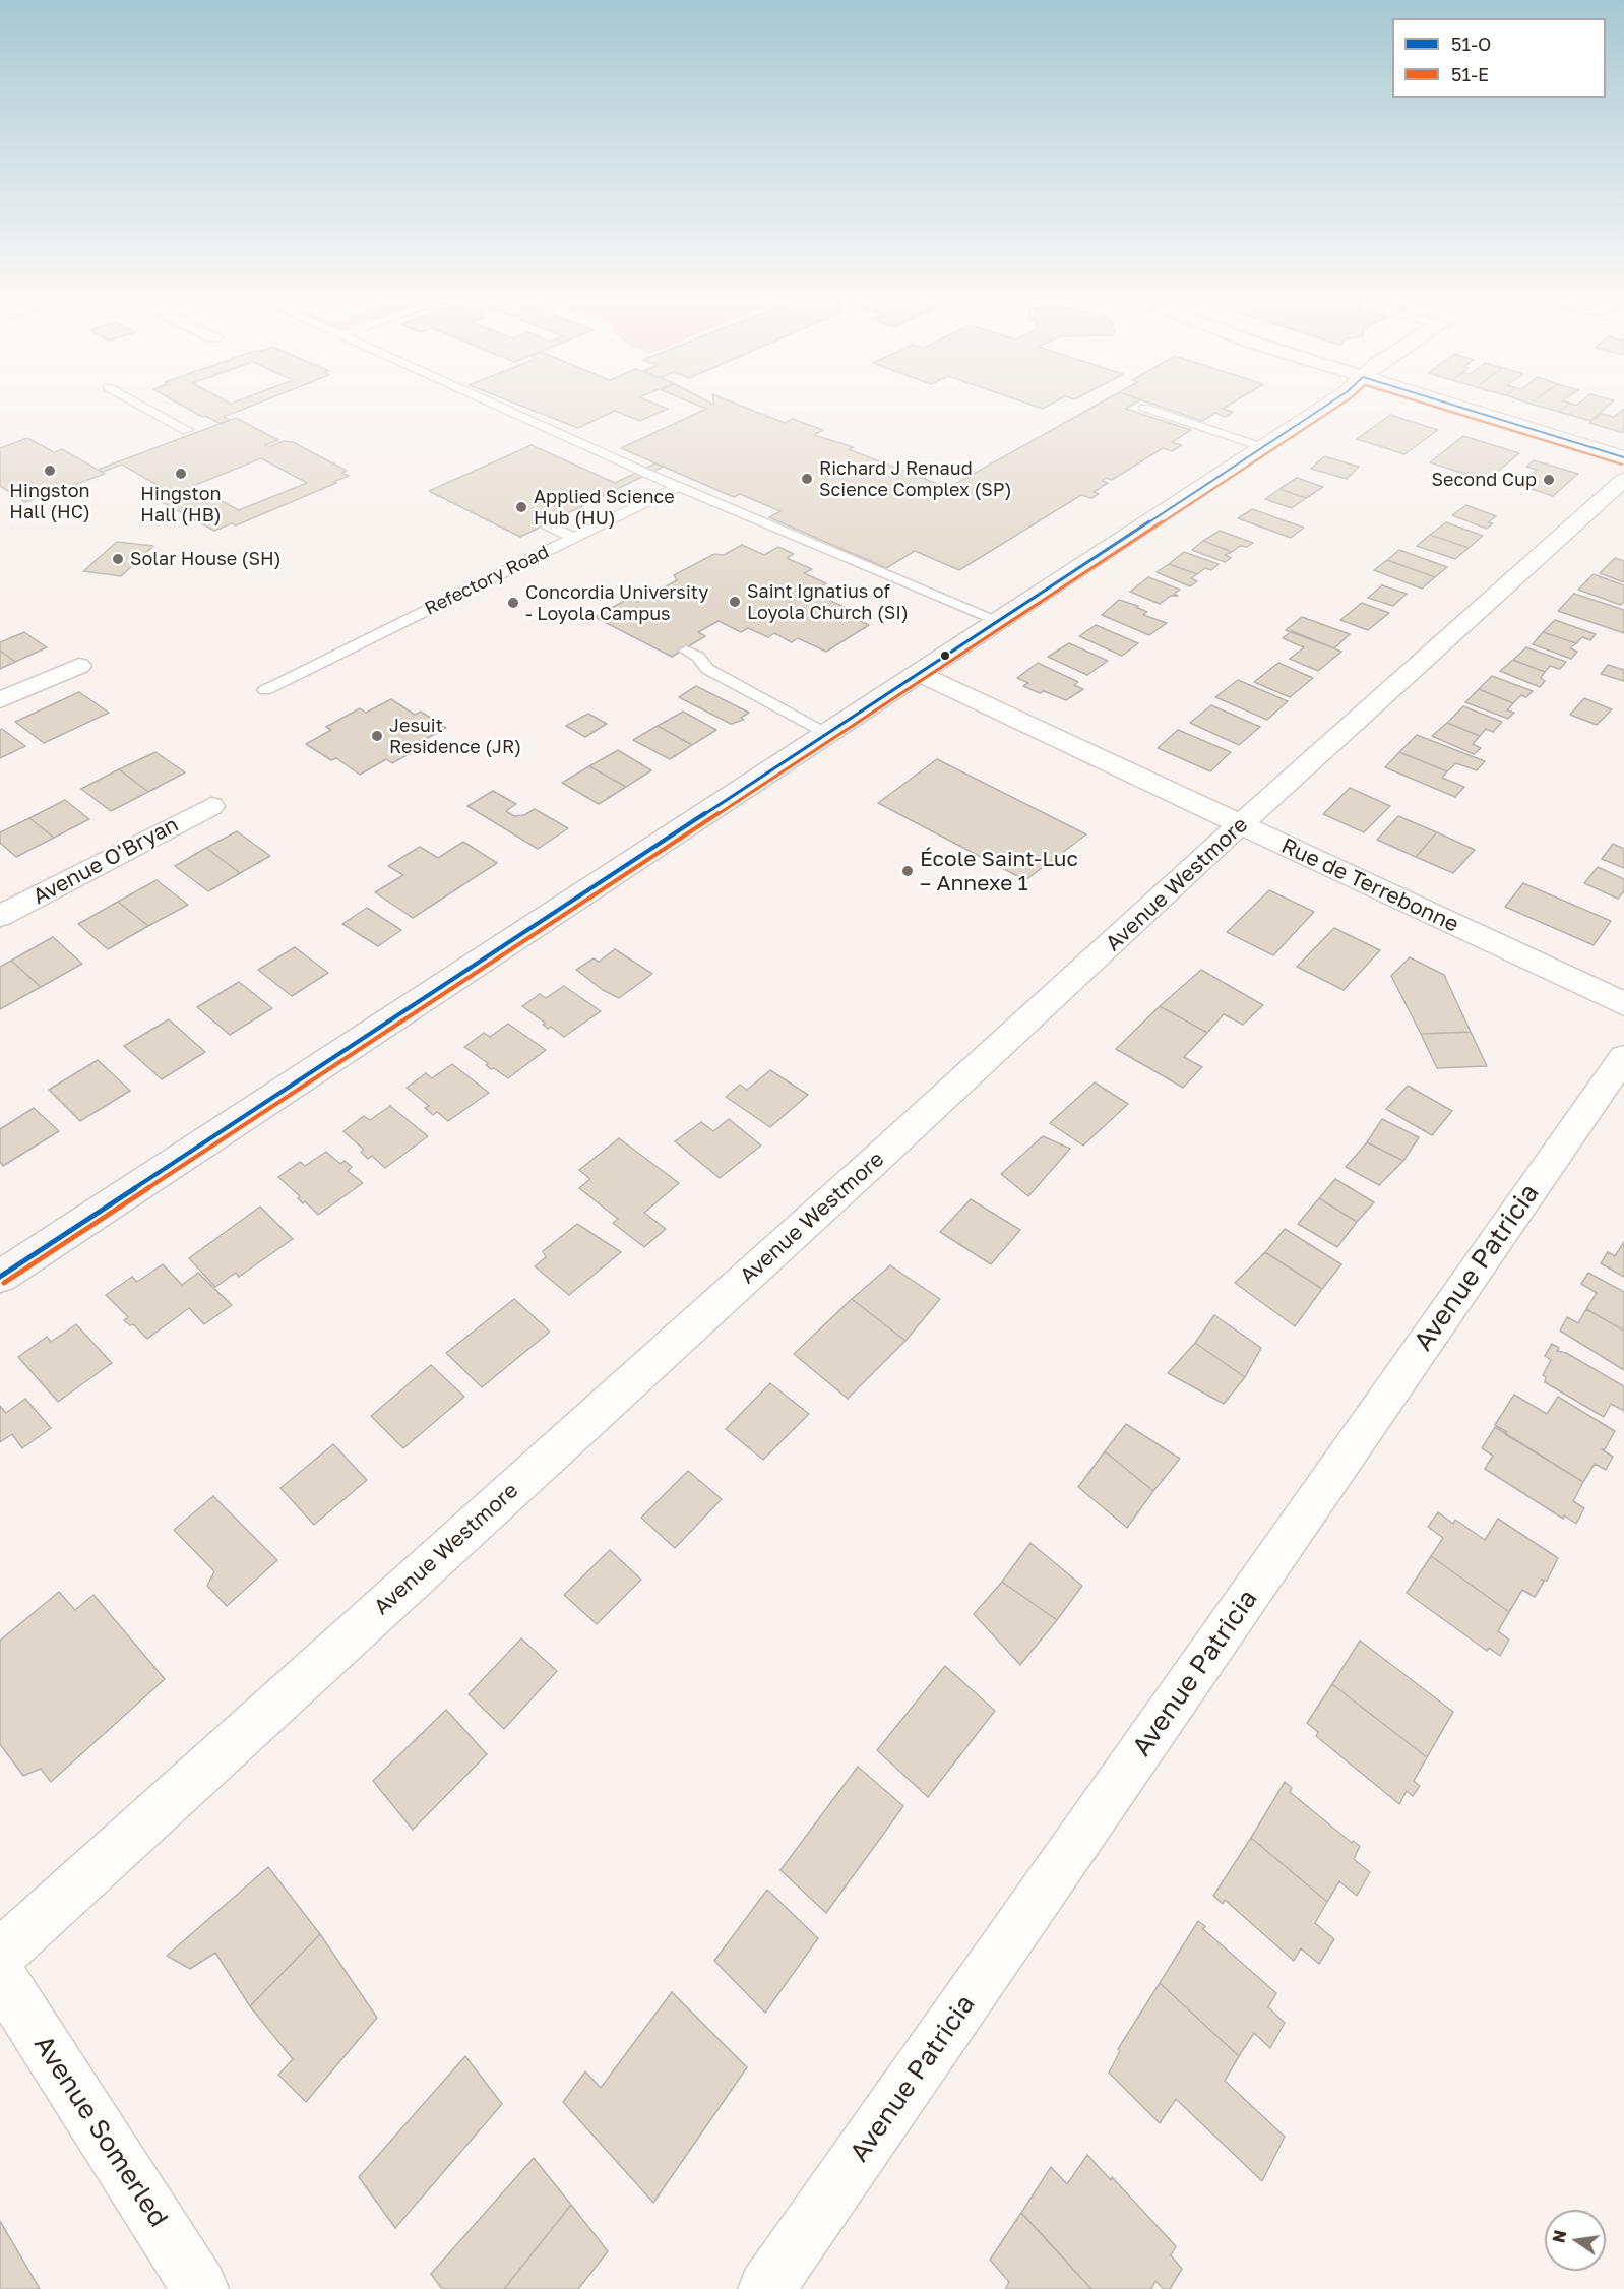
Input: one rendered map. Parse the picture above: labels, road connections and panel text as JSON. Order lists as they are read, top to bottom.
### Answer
{
  "streets": {
    "street": [
      "Avenue O'Bryan",
      "Avenue Westmore",
      "Rue de Terrebonne",
      "Avenue Patricia",
      "Avenue Somerled"
    ],
    "lane": ["Refectory Road"]
  },
  "crossings": [
    ["Avenue Westmore", "Rue de Terrebonne"]
  ],
  "places": [
    "Hingston Hall (HC)",
    "Hingston Hall (HB)",
    "Richard J Renaud Science Complex (SP)",
    "Second Cup",
    "Applied Science Hub (HU)",
    "Solar House (SH)",
    "Saint Ignatius of Loyola Church (SI)",
    "Concordia University - Loyola Campus",
    "Jesuit Residence (JR)",
    "École Saint-Luc – Annexe 1"
  ],
  "lines": ["transit line 51-O", "transit line 51-E"],
  "legend": ["51-O", "51-E"],
  "north": "left"
}
